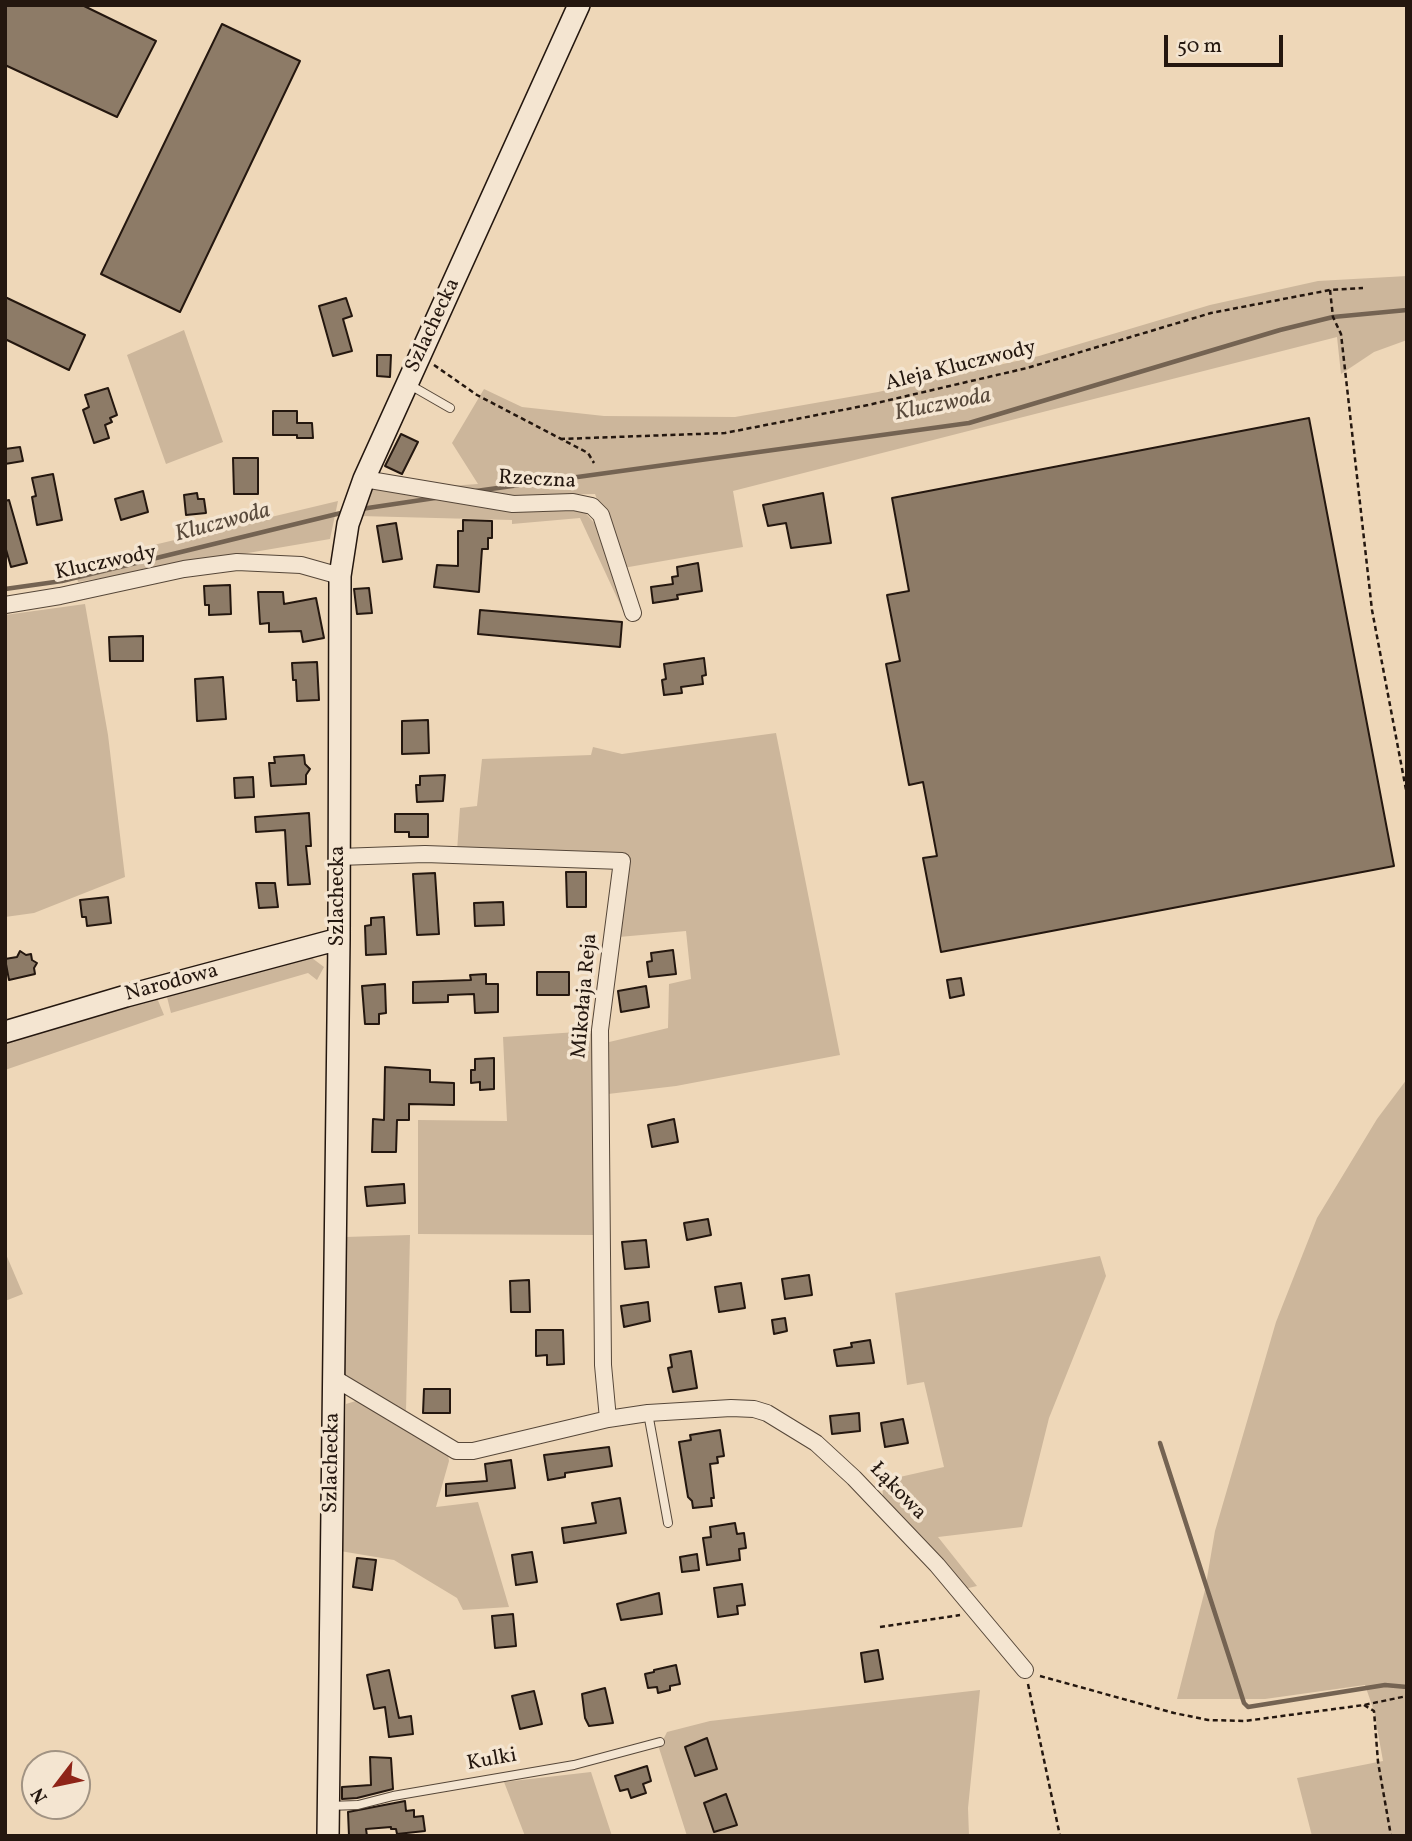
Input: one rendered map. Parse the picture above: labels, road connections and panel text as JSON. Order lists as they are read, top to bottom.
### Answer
{
  "streets": {
    "street": [
      "Szlachecka",
      "Rzeczna",
      "Kluczwody",
      "Narodowa",
      "Mikołaja Reja",
      "Łąkowa"
    ],
    "lane": ["Kulki"],
    "path": ["Aleja Kluczwody"]
  },
  "crossings": [
    ["Szlachecka", "Rzeczna"],
    ["Szlachecka", "Kluczwody"],
    ["Szlachecka", "Narodowa"],
    ["Szlachecka", "Mikołaja Reja"],
    ["Szlachecka", "Łąkowa"],
    ["Szlachecka", "Kulki"],
    ["Mikołaja Reja", "Łąkowa"]
  ],
  "water": ["Kluczwoda"],
  "scale_bar": "50 m",
  "north": "bottom left"
}
